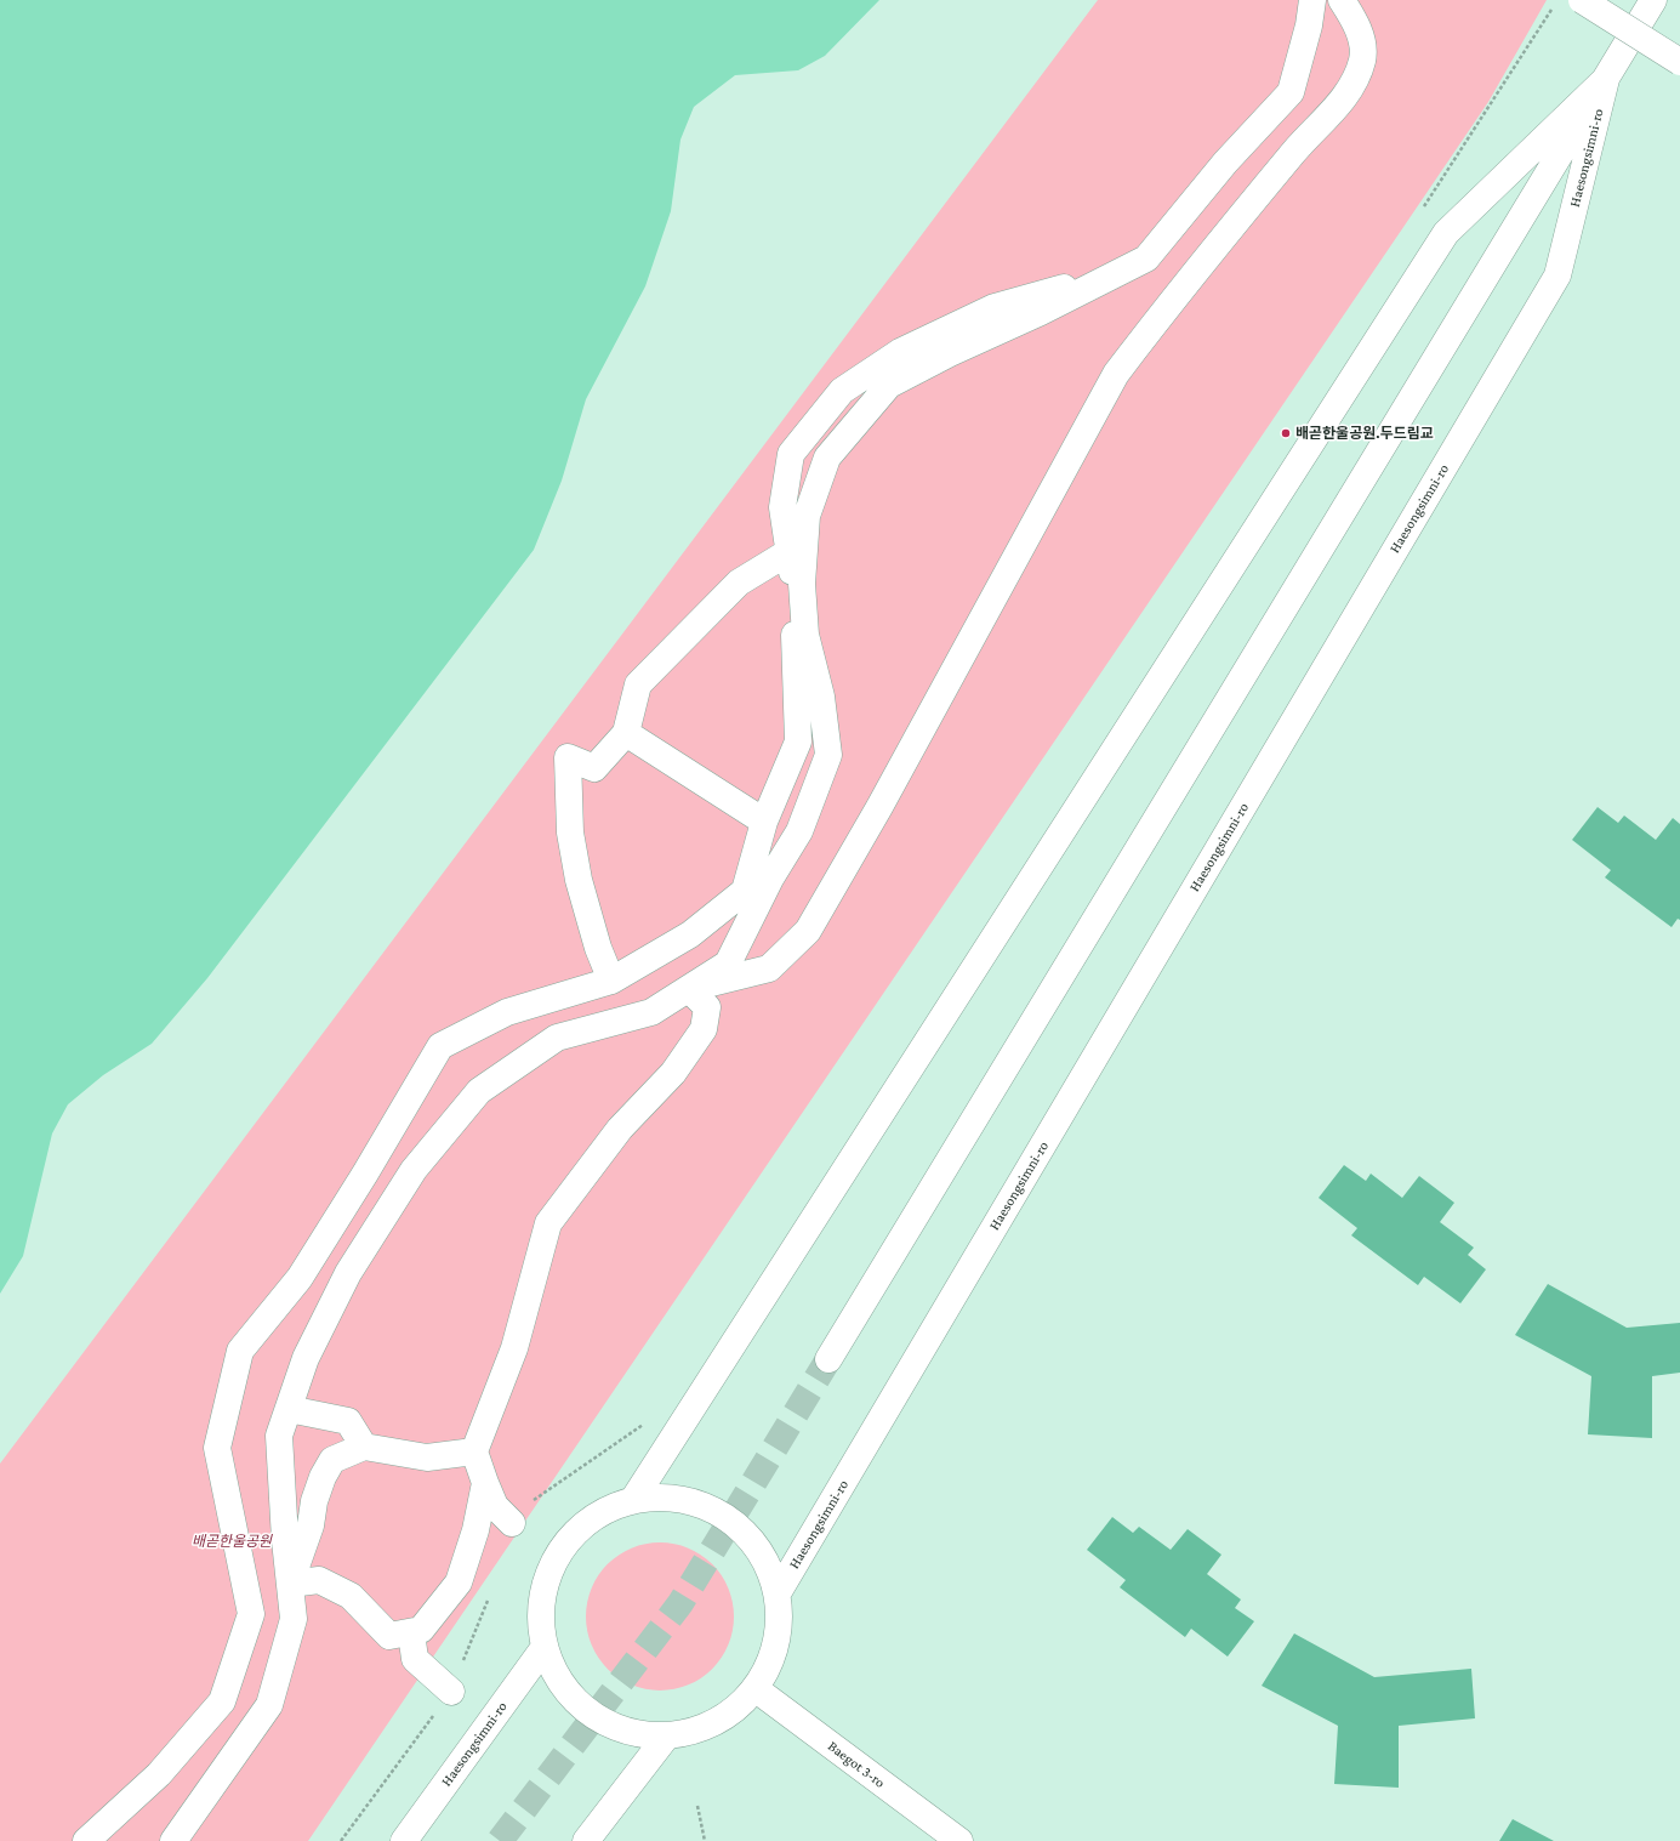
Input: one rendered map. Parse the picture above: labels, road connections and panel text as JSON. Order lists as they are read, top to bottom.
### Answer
{
  "streets": {
    "street": ["Haesongsimni-ro", "Baegot 3-ro"]
  },
  "crossings": [
    ["Haesongsimni-ro", "Baegot 3-ro"]
  ],
  "parks": ["배곧한울공원"],
  "places": ["배곧한울공원.두드림교"]
}
